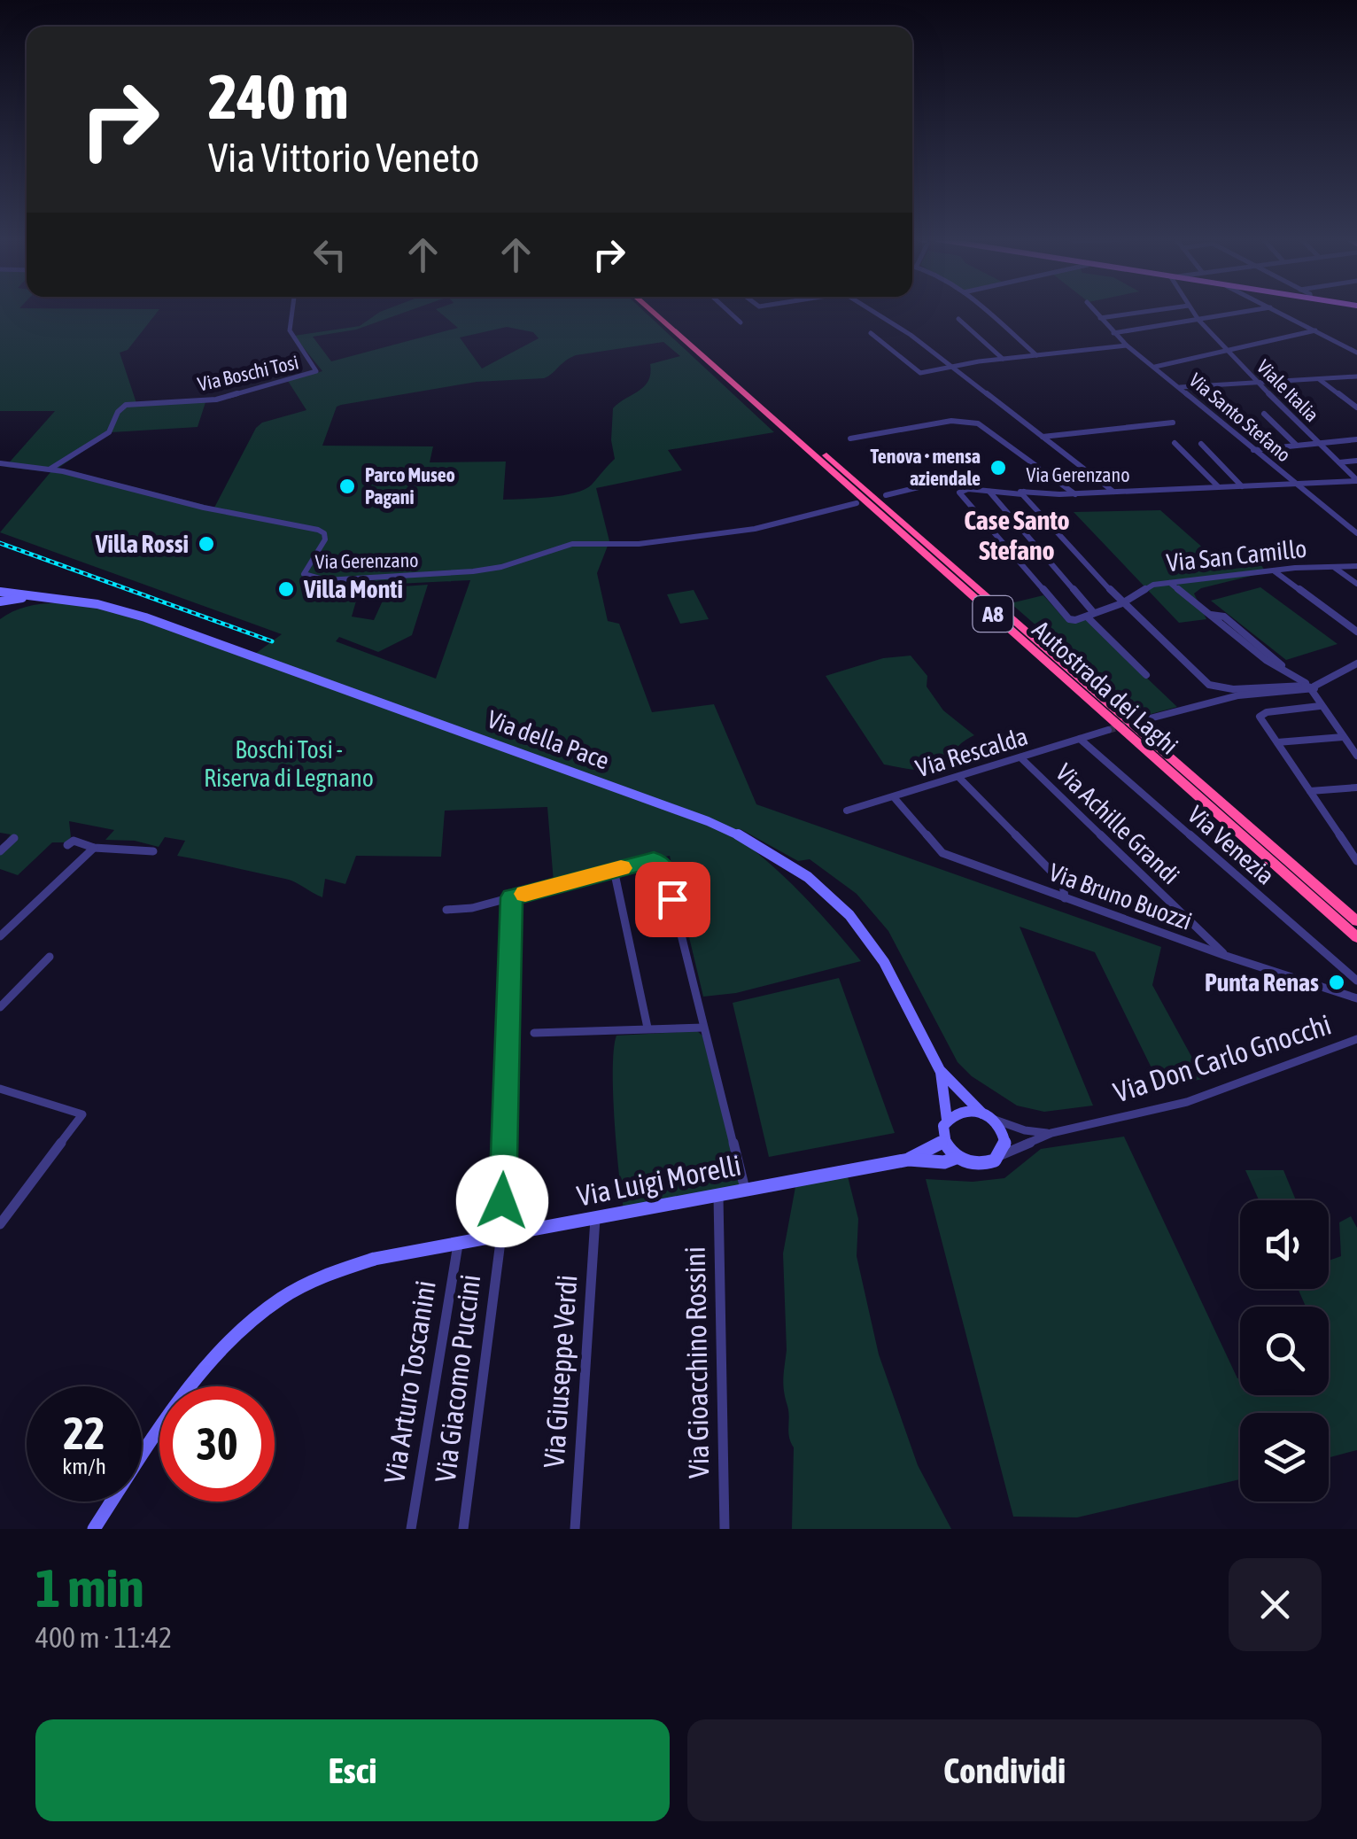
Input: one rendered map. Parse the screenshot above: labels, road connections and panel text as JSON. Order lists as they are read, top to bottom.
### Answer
{
  "streets": {
    "highway": ["A8", "Autostrada dei Laghi"],
    "main road": ["Via della Pace", "Via Don Carlo Gnocchi", "Via Luigi Morelli"],
    "street": [
      "Via Boschi Tosi",
      "Viale Italia",
      "Via Santo Stefano",
      "Via Gerenzano",
      "Via San Camillo",
      "Via Rescalda",
      "Via Achille Grandi",
      "Via Venezia",
      "Via Bruno Buozzi",
      "Via Gioacchino Rossini",
      "Via Giuseppe Verdi",
      "Via Giacomo Puccini",
      "Via Arturo Toscanini"
    ]
  },
  "crossings": [
    ["Via Boschi Tosi", "Via Gerenzano"],
    ["Viale Italia", "Via Gerenzano"],
    ["Via Santo Stefano", "Via Gerenzano"],
    ["Via della Pace", "Via Don Carlo Gnocchi"],
    ["Via Rescalda", "Via Achille Grandi"],
    ["Via Rescalda", "Via Venezia"],
    ["Via Rescalda", "Via Bruno Buozzi"],
    ["Via Achille Grandi", "Via Bruno Buozzi"],
    ["Via Don Carlo Gnocchi", "Via Luigi Morelli"],
    ["Via Luigi Morelli", "Via Gioacchino Rossini"],
    ["Via Luigi Morelli", "Via Giuseppe Verdi"],
    ["Via Luigi Morelli", "Via Giacomo Puccini"],
    ["Via Luigi Morelli", "Via Arturo Toscanini"]
  ],
  "districts": ["Case Santo Stefano"],
  "parks": ["Boschi Tosi - Riserva di Legnano"],
  "places": [
    "Tenova • mensa aziendale",
    "Parco Museo Pagani",
    "Villa Rossi",
    "Villa Monti",
    "Punta Renas"
  ],
  "page": {
    "turn": ["240 m", "Via Vittorio Veneto"],
    "speed": "22 km/h",
    "limit": "30",
    "heading": ["1 min", "400 m · 11:42"],
    "buttons": ["Esci", "Condividi"]
  }
}
